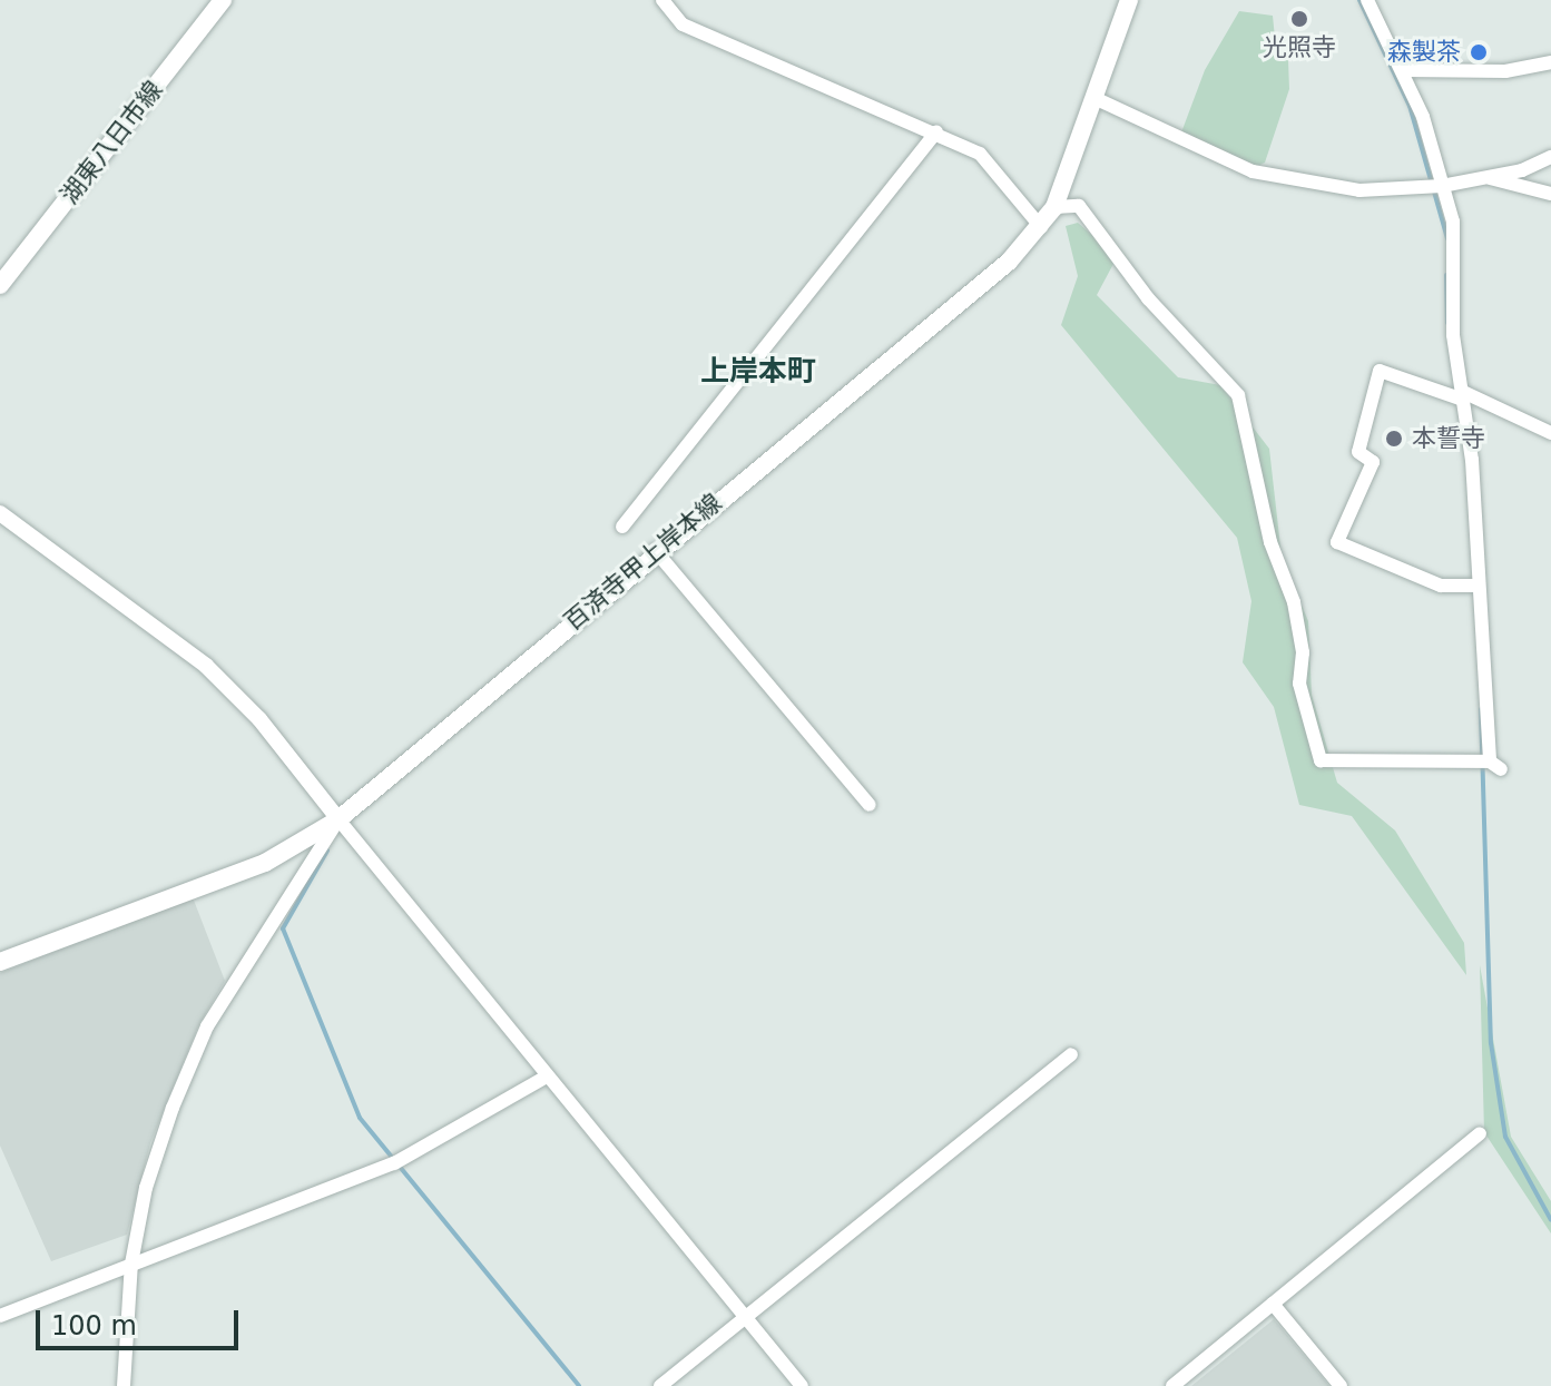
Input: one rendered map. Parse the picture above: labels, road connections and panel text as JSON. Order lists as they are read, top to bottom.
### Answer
{
  "streets": {
    "main road": ["湖東八日市線", "百済寺甲上岸本線"]
  },
  "districts": ["上岸本町"],
  "places": ["光照寺", "森製茶", "本誓寺"],
  "scale_bar": "100 m"
}
